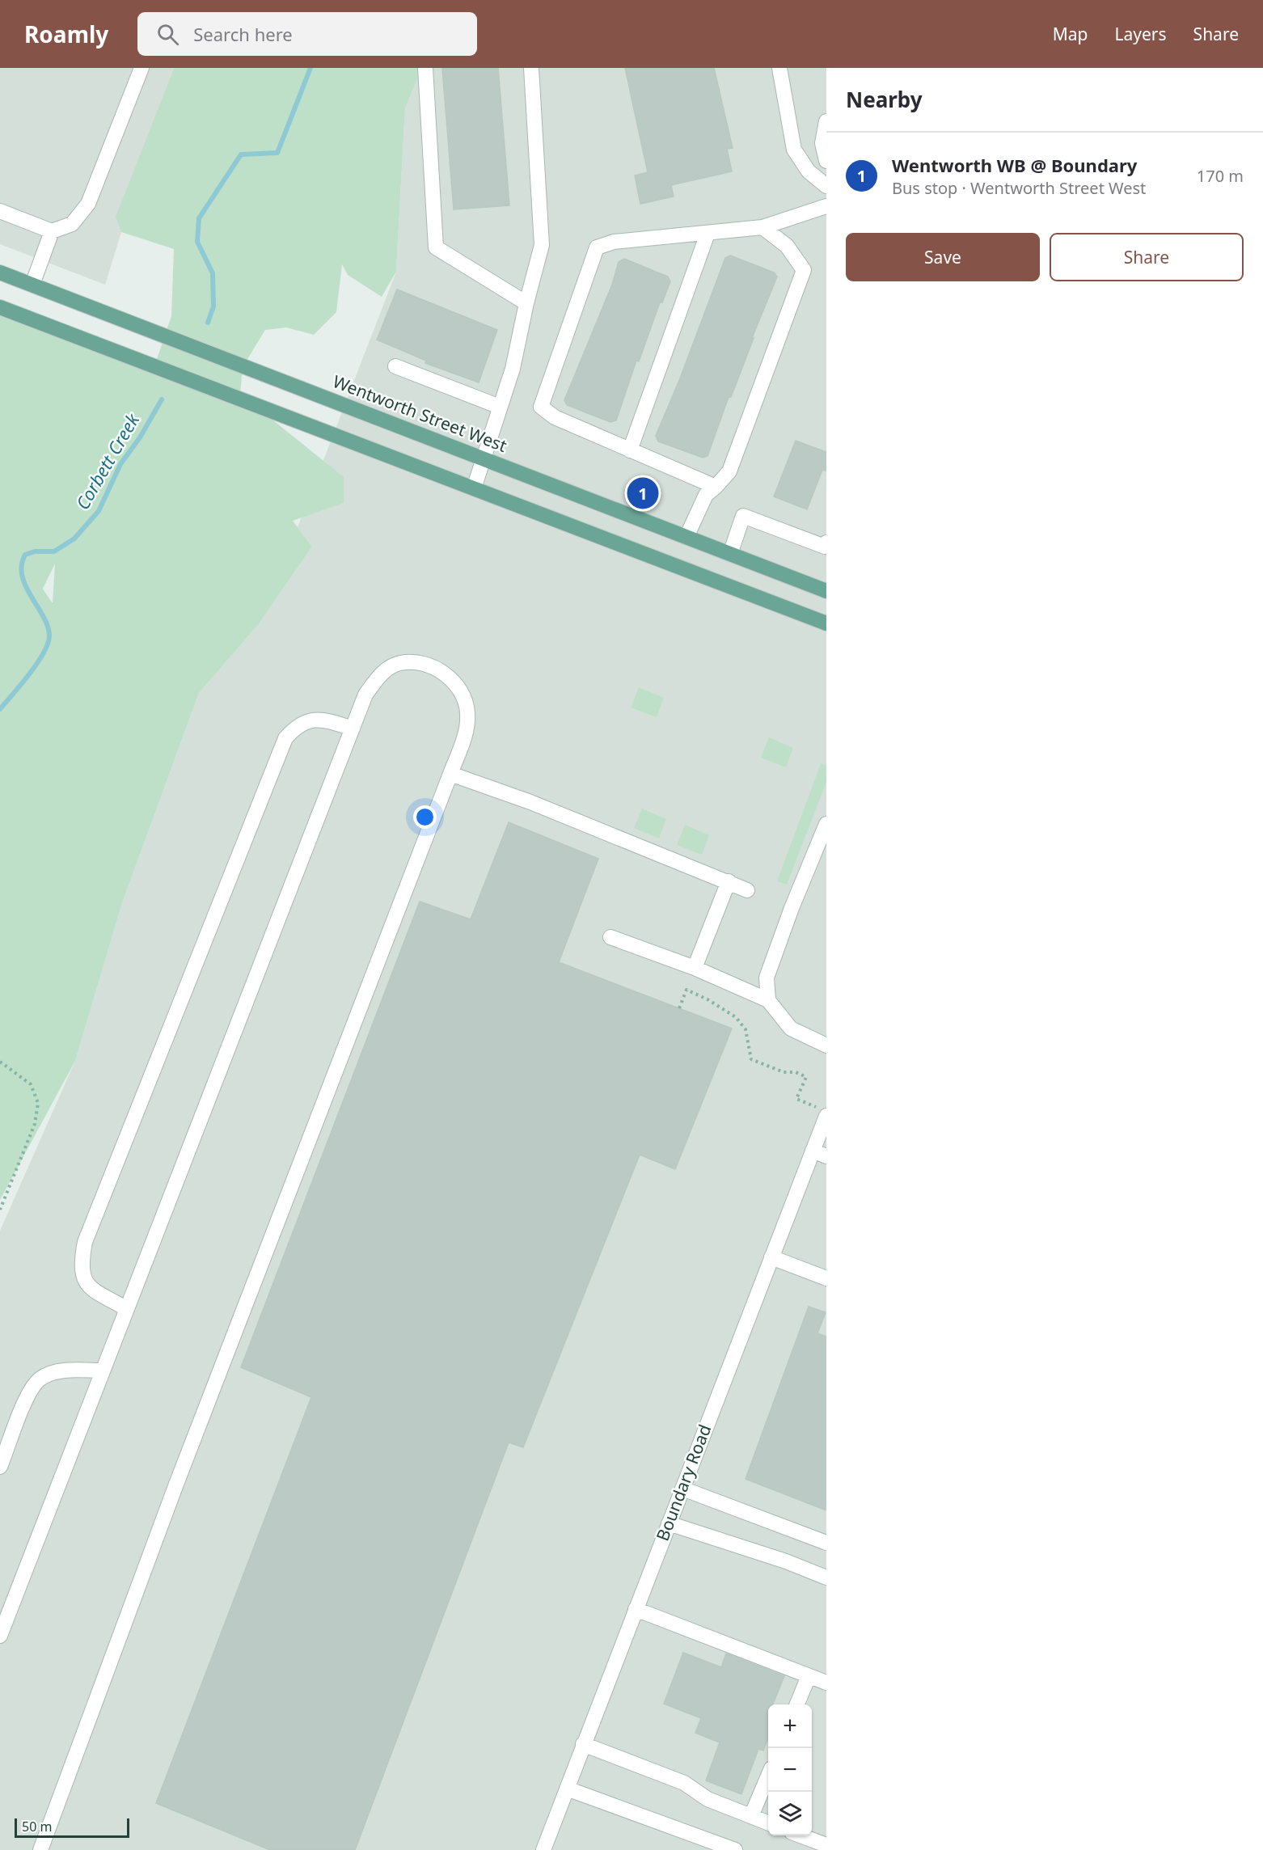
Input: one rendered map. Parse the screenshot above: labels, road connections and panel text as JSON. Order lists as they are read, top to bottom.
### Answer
{
  "streets": {
    "main road": ["Wentworth Street West"],
    "street": ["Boundary Road"]
  },
  "water": ["Corbett Creek"],
  "scale_bar": "50 m",
  "page": {
    "header": "Roamly",
    "search": "Search here",
    "nav": ["Map", "Layers", "Share"],
    "heading": "Nearby",
    "list": [
      {
        "mark": "1",
        "name": "Wentworth WB @ Boundary",
        "note": "Bus stop · Wentworth Street West",
        "value": "170 m"
      }
    ],
    "buttons": ["Save", "Share"],
    "pins": "1",
    "map_buttons": ["+", "−"],
    "scale": "50 m"
  }
}
